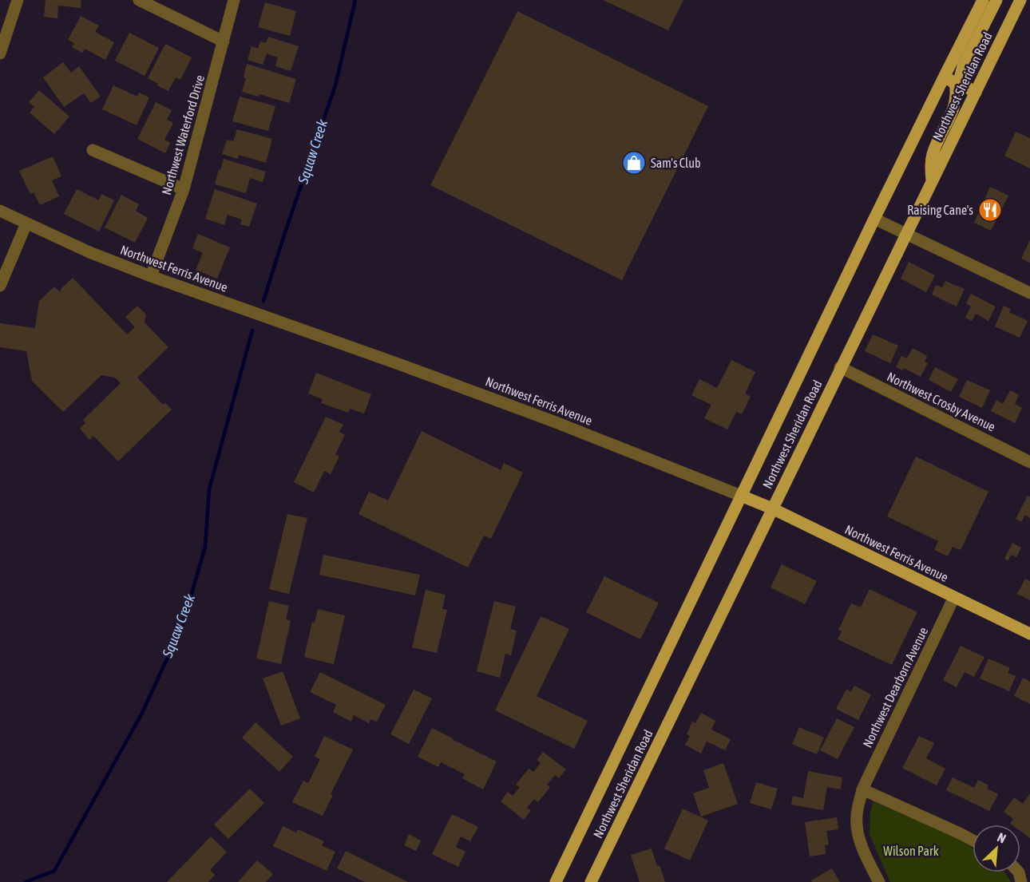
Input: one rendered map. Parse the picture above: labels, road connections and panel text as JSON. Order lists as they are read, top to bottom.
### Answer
{
  "streets": {
    "main road": ["Northwest Sheridan Road", "Northwest Ferris Avenue"],
    "street": ["Northwest Waterford Drive", "Northwest Crosby Avenue", "Northwest Dearborn Avenue"]
  },
  "crossings": [
    ["Northwest Sheridan Road", "Northwest Ferris Avenue"],
    ["Northwest Sheridan Road", "Northwest Crosby Avenue"],
    ["Northwest Waterford Drive", "Northwest Ferris Avenue"],
    ["Northwest Ferris Avenue", "Northwest Dearborn Avenue"]
  ],
  "water": ["Squaw Creek"],
  "parks": ["Wilson Park"],
  "places": {
    "shop": ["Sam's Club"],
    "restaurant": ["Raising Cane's"]
  },
  "north": "top right"
}
